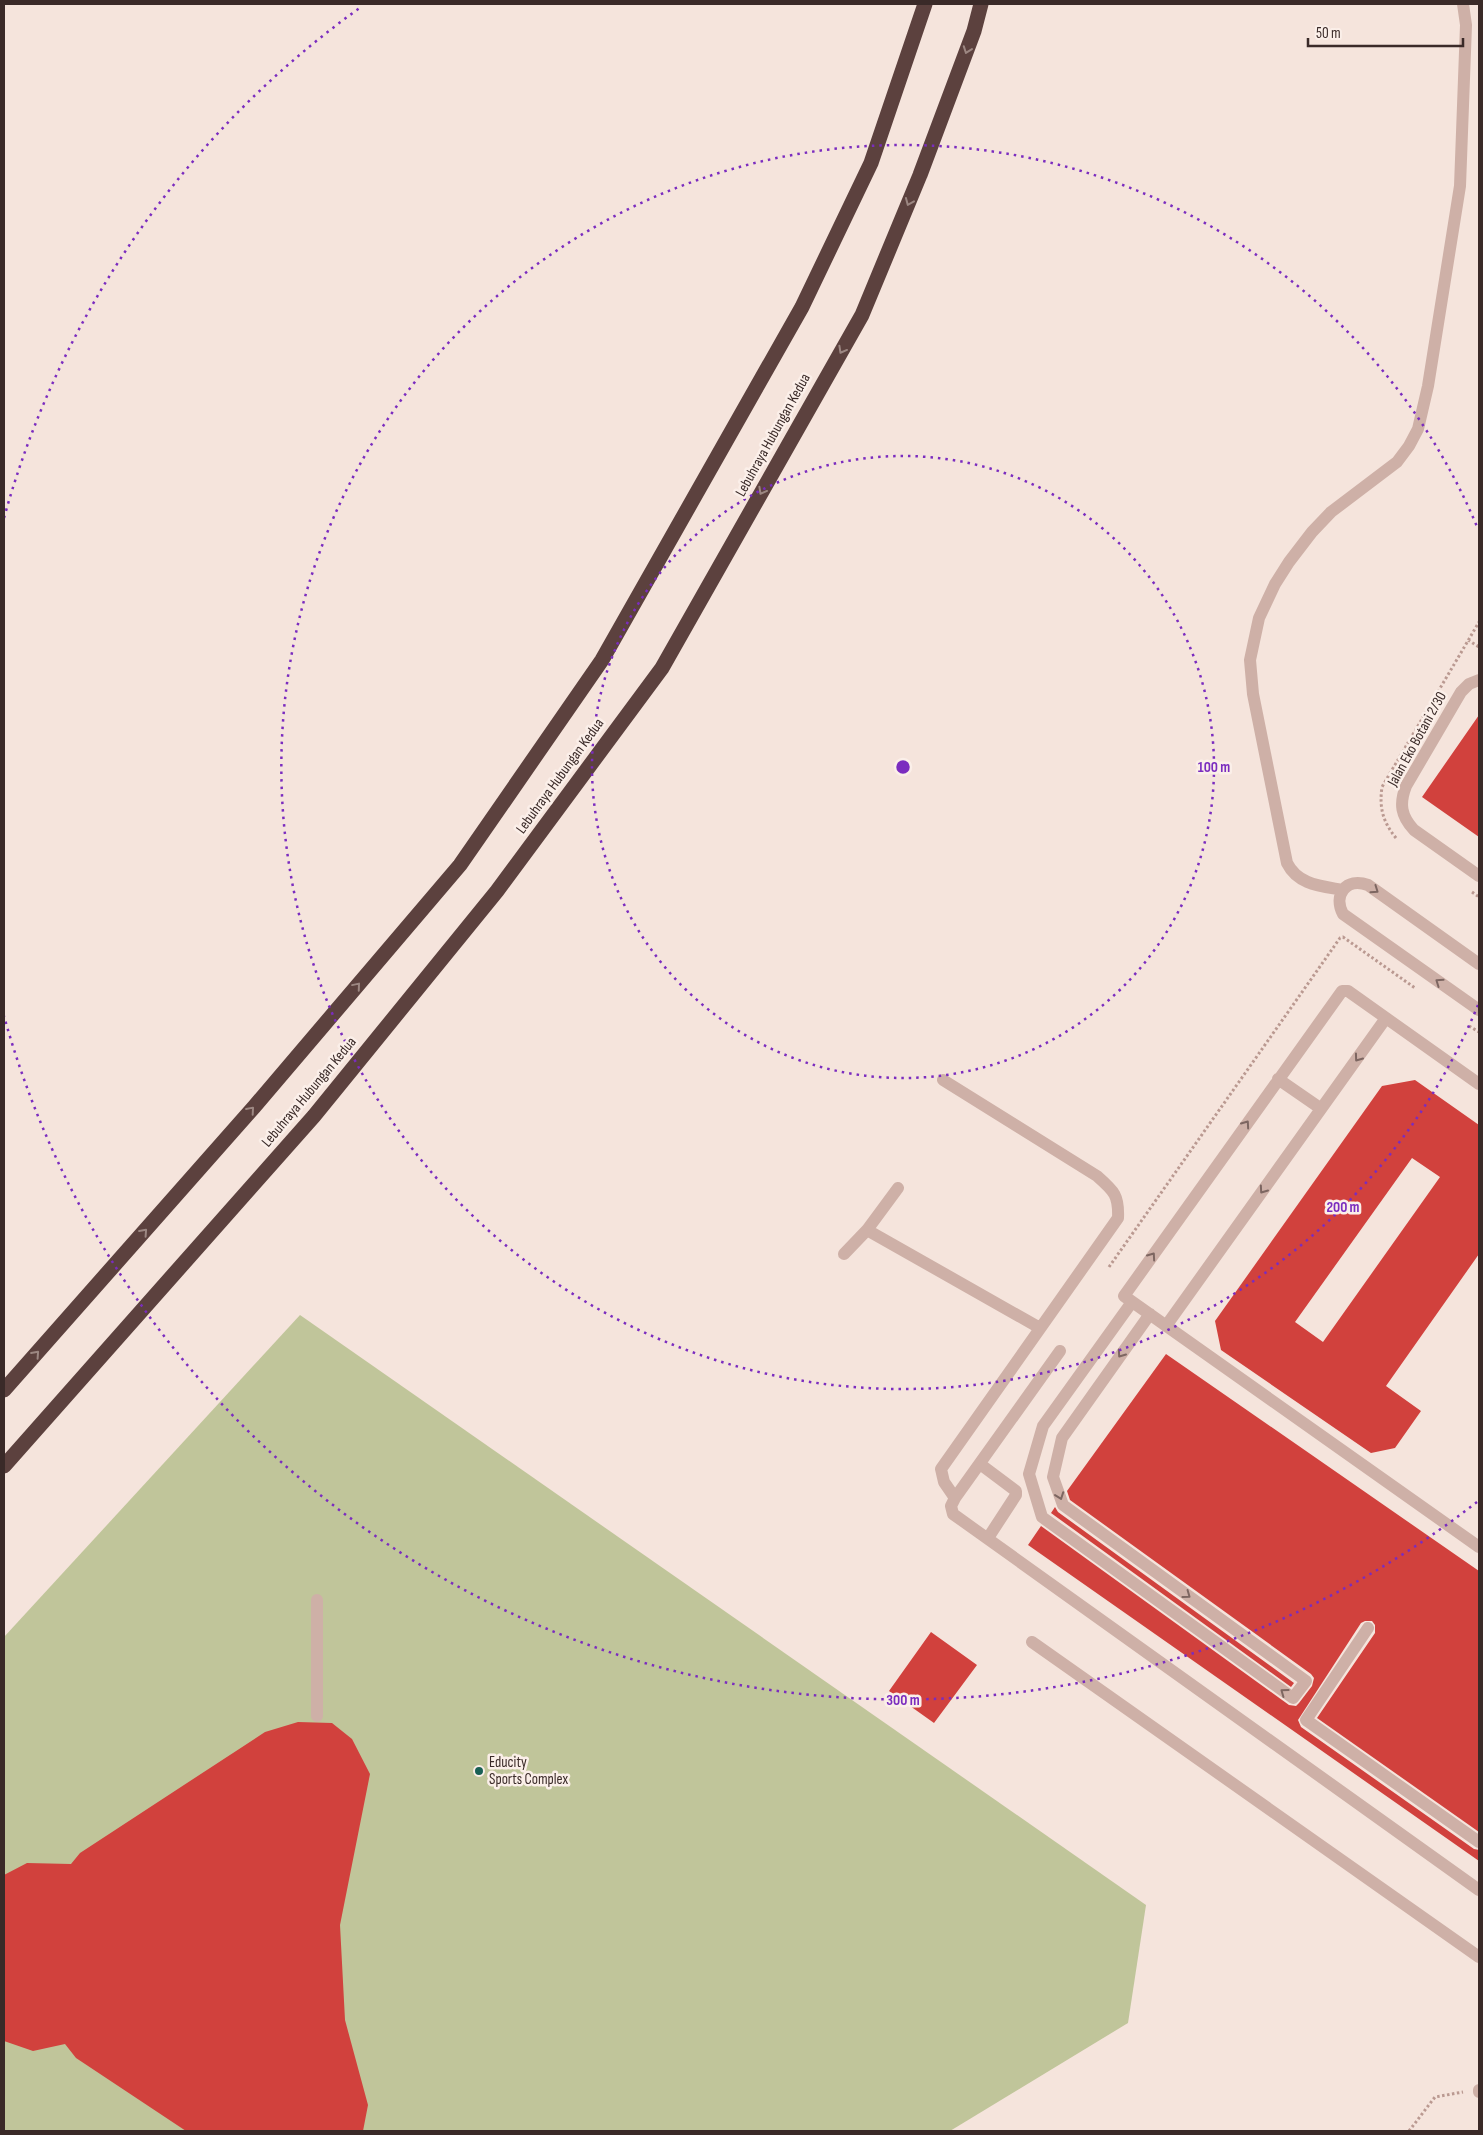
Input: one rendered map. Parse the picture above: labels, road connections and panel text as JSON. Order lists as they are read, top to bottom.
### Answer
{
  "streets": {
    "highway": ["Lebuhraya Hubungan Kedua"],
    "street": ["Jalan Eko Botani 2/30"]
  },
  "places": ["Educity Sports Complex"],
  "scale_bar": "50 m",
  "rings": ["100 m", "200 m", "300 m"]
}
